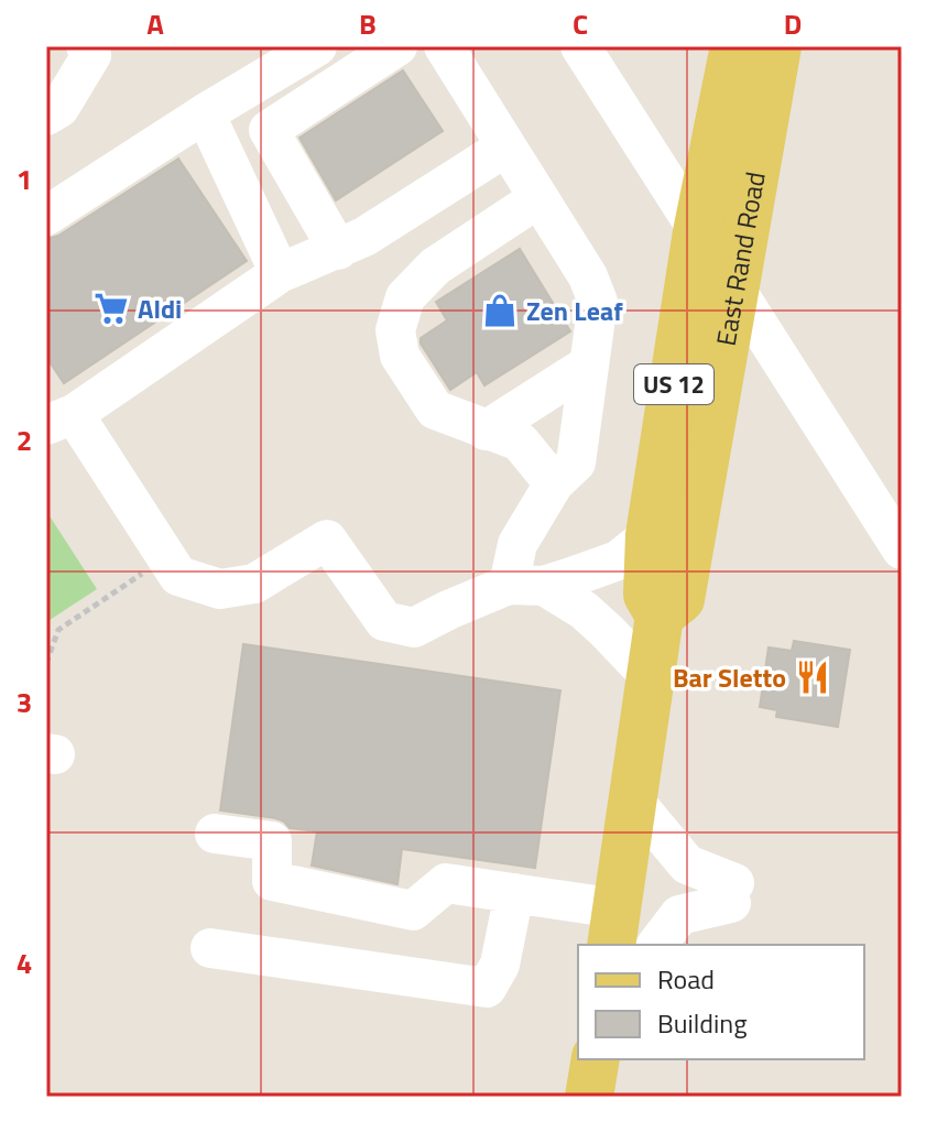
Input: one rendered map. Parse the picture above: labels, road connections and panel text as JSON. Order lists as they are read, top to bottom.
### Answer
{
  "streets": {
    "main road": ["East Rand Road", "US 12"]
  },
  "places": {
    "supermarket": ["Aldi"],
    "shop": ["Zen Leaf"],
    "restaurant": ["Bar Sletto"]
  },
  "legend": ["Road", "Building"],
  "grid": {
    "columns": [
      "A",
      "B",
      "C",
      "D"
    ],
    "rows": [
      "1",
      "2",
      "3",
      "4"
    ]
  }
}
